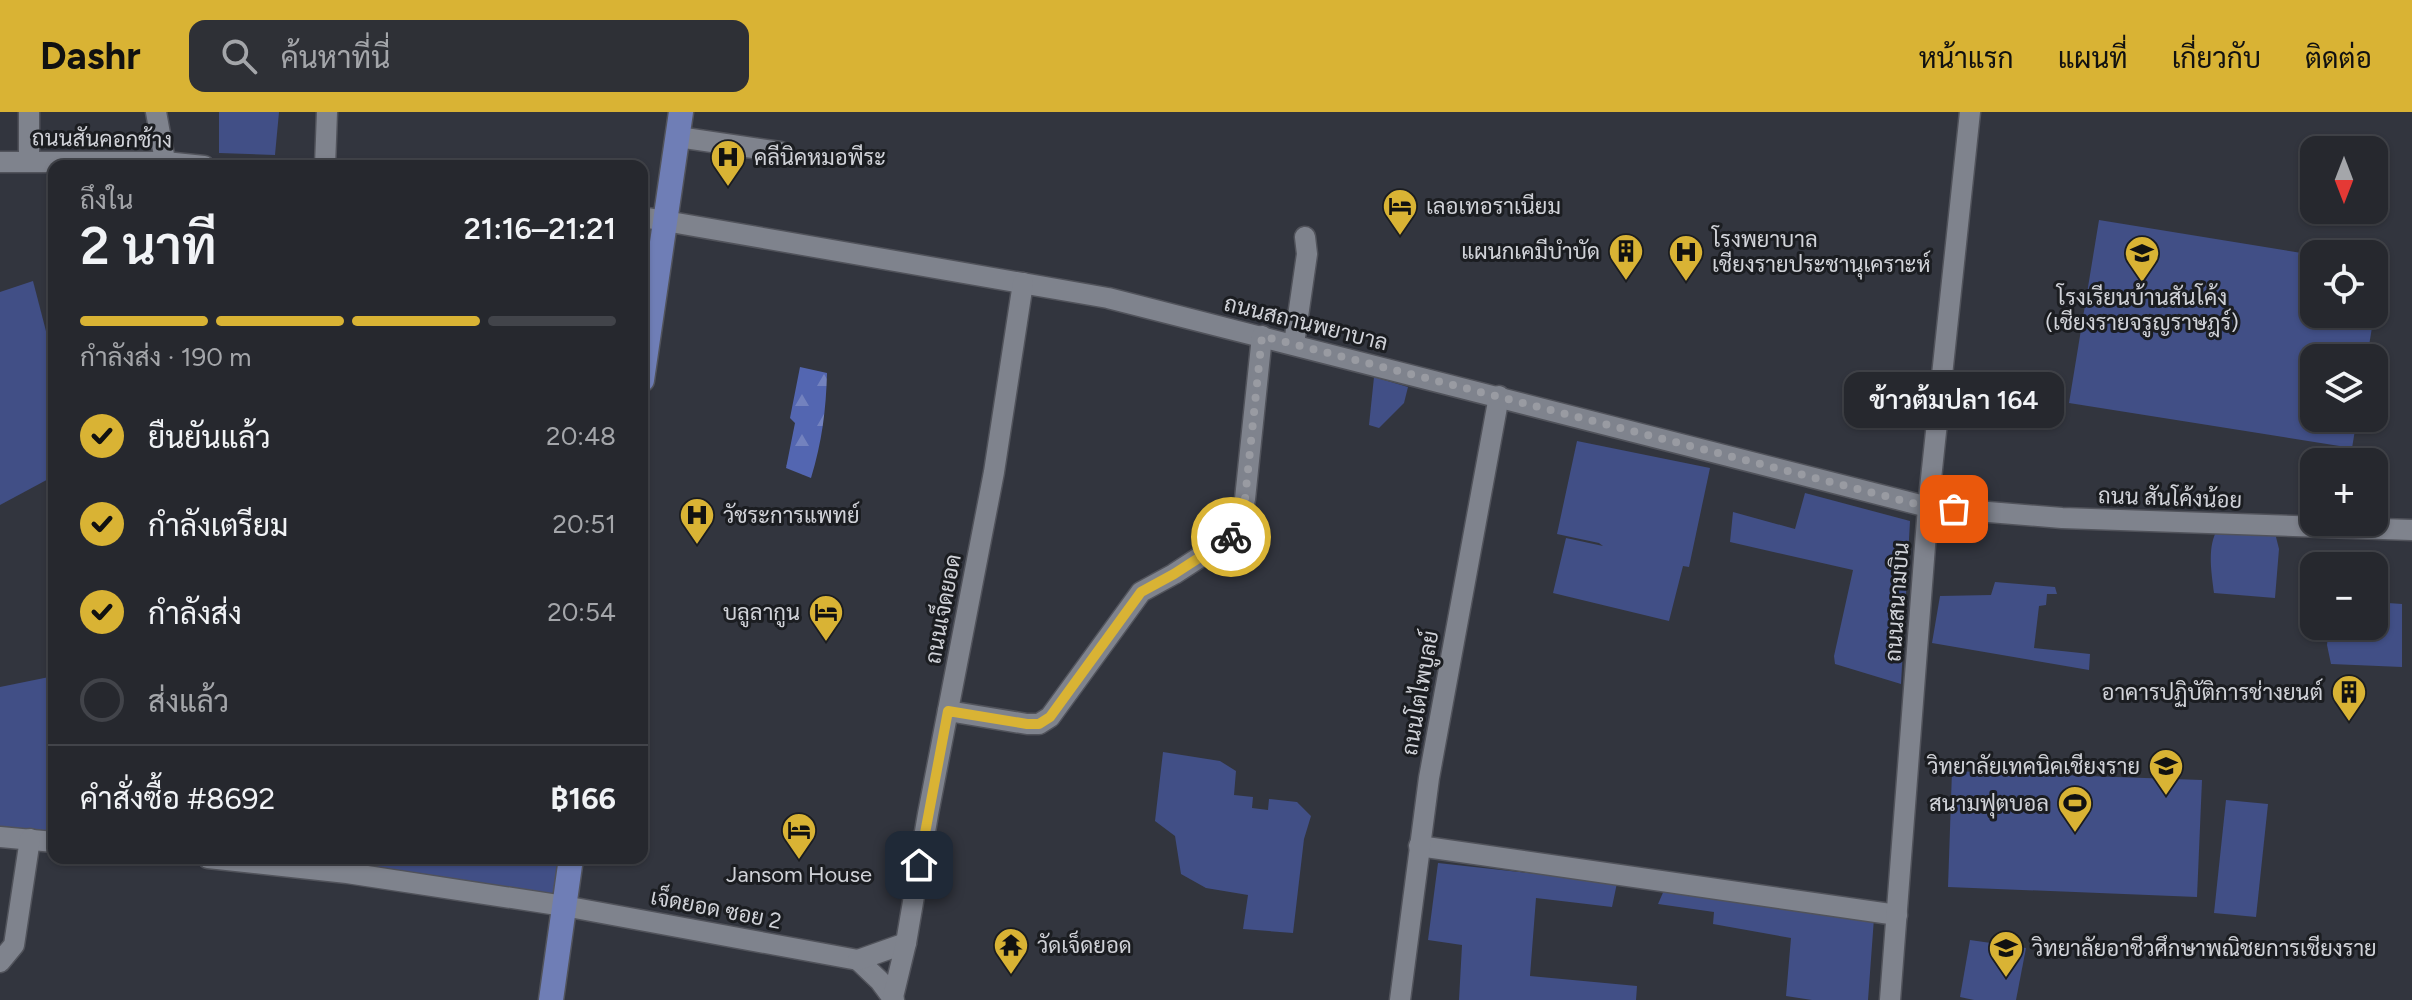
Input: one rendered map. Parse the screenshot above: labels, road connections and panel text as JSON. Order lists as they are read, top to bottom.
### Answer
{
  "streets": {
    "street": [
      "ถนนสันคอกช้าง",
      "ถนนสถานพยาบาล",
      "ถนน สันโค้งน้อย",
      "ถนนสนามบิน",
      "ถนนเจ็ดยอด",
      "ถนนโตไพบูลย์",
      "เจ็ดยอด ซอย 2"
    ]
  },
  "crossings": [
    ["ถนนสถานพยาบาล", "ถนน สันโค้งน้อย"],
    ["ถนนสถานพยาบาล", "ถนนสนามบิน"],
    ["ถนนสถานพยาบาล", "ถนนเจ็ดยอด"],
    ["ถนนสถานพยาบาล", "ถนนโตไพบูลย์"],
    ["ถนน สันโค้งน้อย", "ถนนสนามบิน"],
    ["ถนนเจ็ดยอด", "เจ็ดยอด ซอย 2"]
  ],
  "places": {
    "hospital": ["คลีนิคหมอพีระ", "โรงพยาบาล เชียงรายประชานุเคราะห์", "วัชระการแพทย์"],
    "hotel": ["เลอเทอราเนียม", "บลูลากูน", "Jansom House"],
    "building": ["แผนกเคมีบำบัด", "อาคารปฏิบัติการช่างยนต์"],
    "school or university": ["โรงเรียนบ้านสันโค้ง (เชียงรายจรูญราษฎร์)", "วิทยาลัยเทคนิคเชียงราย", "วิทยาลัยอาชีวศึกษาพณิชยการเชียงราย"],
    "other": ["ข้าวต้มปลา 164"],
    "sports": ["สนามฟุตบอล"],
    "temple": ["วัดเจ็ดยอด"]
  },
  "north": "bottom",
  "page": {
    "header": "Dashr",
    "search": "ค้นหาที่นี่",
    "nav": [
      "หน้าแรก",
      "แผนที่",
      "เกี่ยวกับ",
      "ติดต่อ"
    ],
    "map_buttons": ["+", "−"],
    "heading": ["2 นาที", "ถึงใน", "21:16–21:21"],
    "panel": ["คำสั่งซื้อ #8692", "฿166"],
    "bar": "กำลังส่ง · 190 m",
    "bubble": "ข้าวต้มปลา 164",
    "list": [
      ["ยืนยันแล้ว", "20:48"],
      ["กำลังเตรียม", "20:51"],
      ["กำลังส่ง", "20:54"],
      "ส่งแล้ว"
    ]
  }
}
